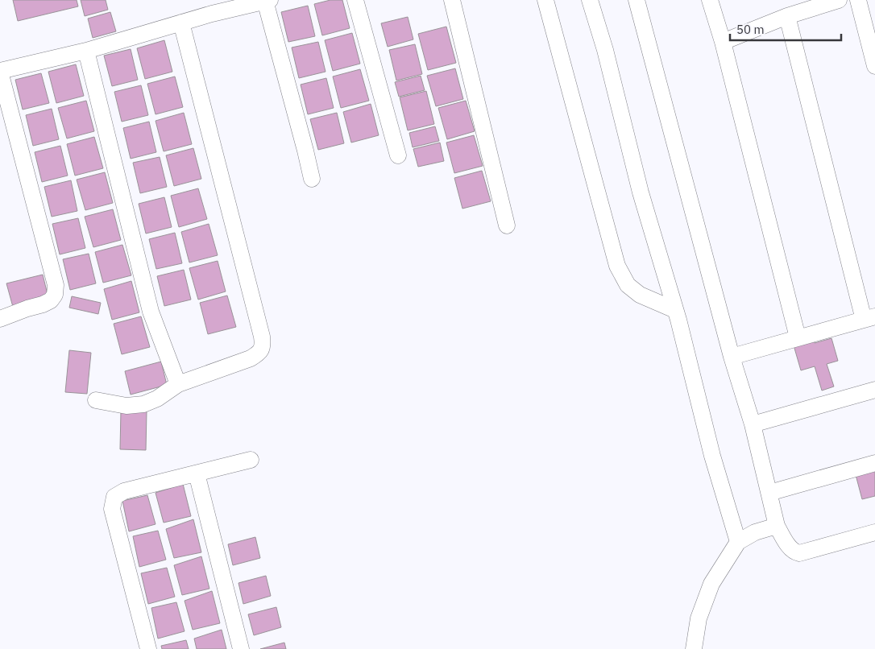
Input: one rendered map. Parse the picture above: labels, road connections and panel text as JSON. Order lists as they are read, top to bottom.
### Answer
{
  "scale_bar": "50 m"
}
